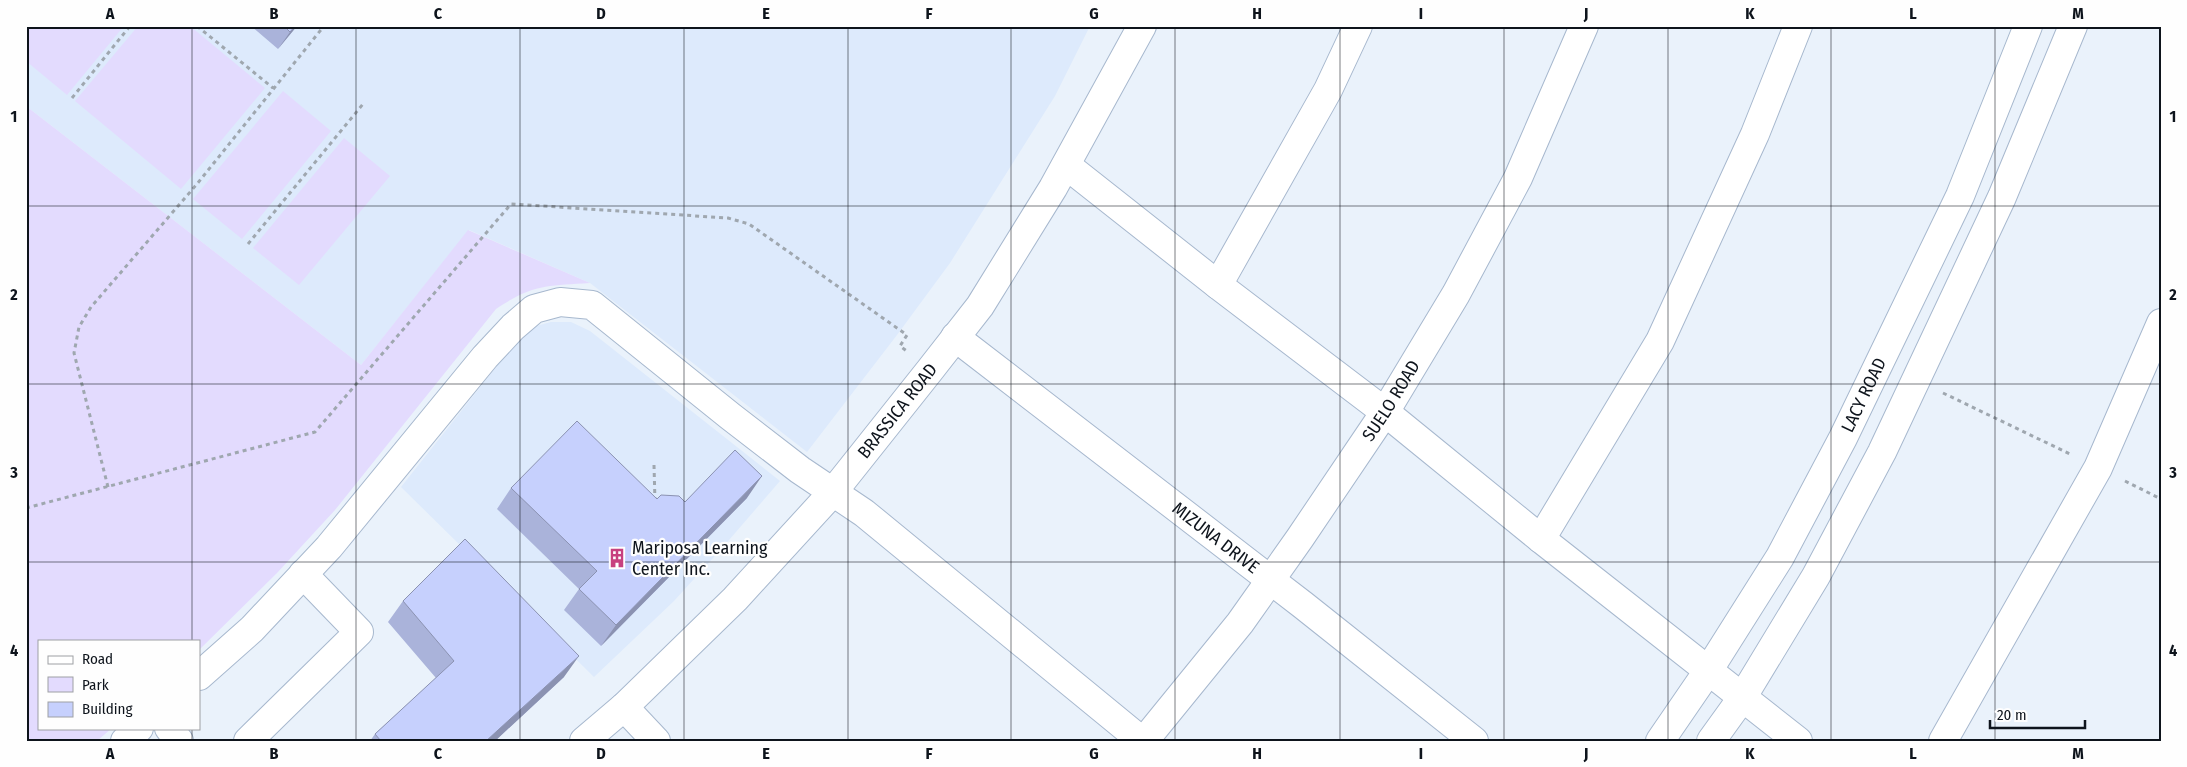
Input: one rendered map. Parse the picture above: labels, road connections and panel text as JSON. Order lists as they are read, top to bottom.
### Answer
{
  "streets": {
    "street": [
      "LACY ROAD",
      "SUELO ROAD",
      "BRASSICA ROAD",
      "MIZUNA DRIVE"
    ]
  },
  "crossings": [
    ["SUELO ROAD", "MIZUNA DRIVE"],
    ["BRASSICA ROAD", "MIZUNA DRIVE"]
  ],
  "places": {
    "building": ["Mariposa Learning Center Inc."]
  },
  "legend": ["Road", "Park", "Building"],
  "scale_bar": "20 m",
  "grid": {
    "columns": [
      "A",
      "B",
      "C",
      "D",
      "E",
      "F",
      "G",
      "H",
      "I",
      "J",
      "K",
      "L",
      "M"
    ],
    "rows": [
      "1",
      "2",
      "3",
      "4"
    ]
  }
}
